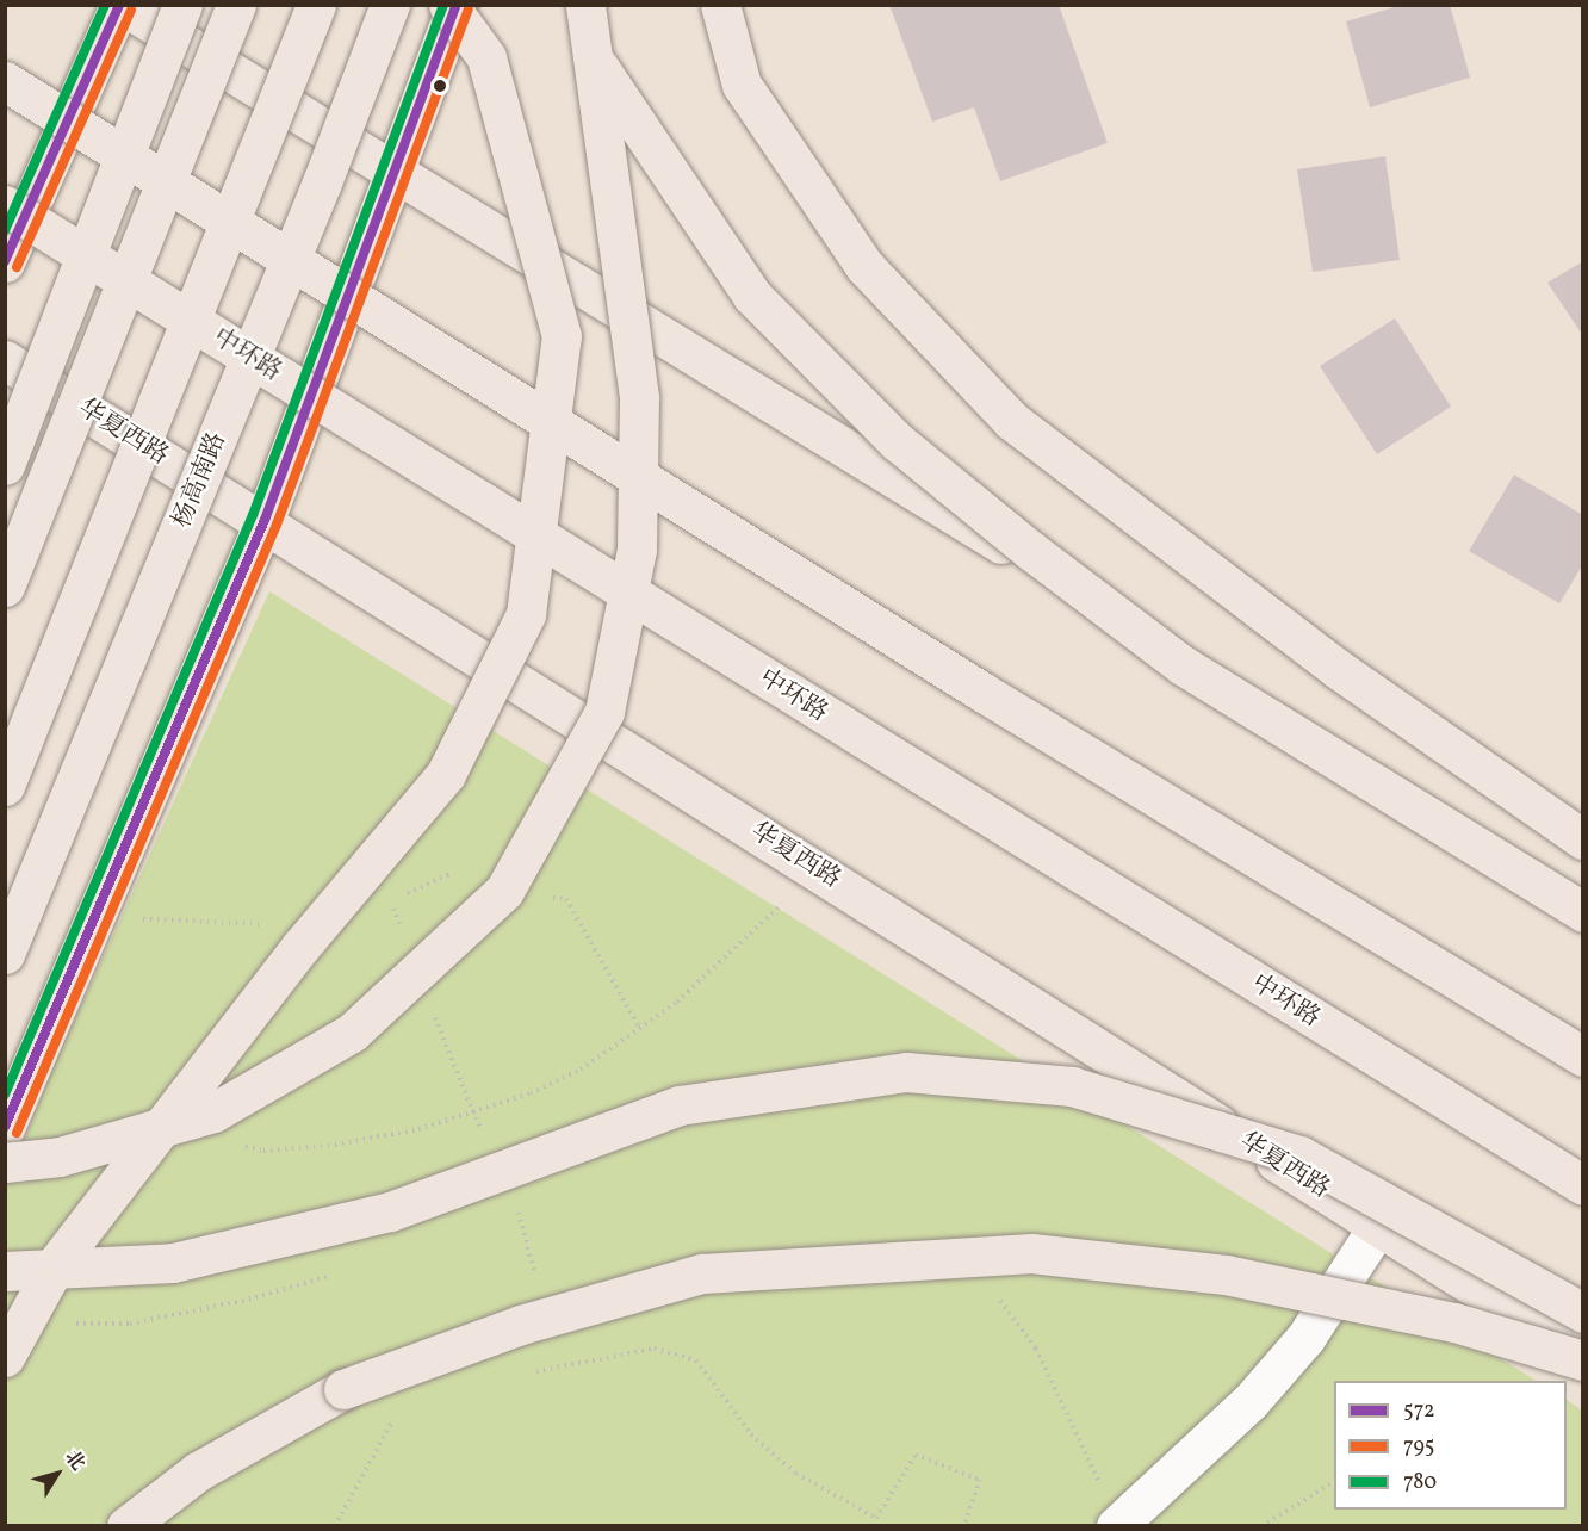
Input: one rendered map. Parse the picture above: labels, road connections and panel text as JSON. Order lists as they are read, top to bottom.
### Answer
{
  "streets": {
    "main road": ["中环路", "华夏西路", "杨高南路"]
  },
  "lines": ["transit line 572", "transit line 780", "transit line 795"],
  "legend": ["572", "795", "780"],
  "north": "top right"
}
